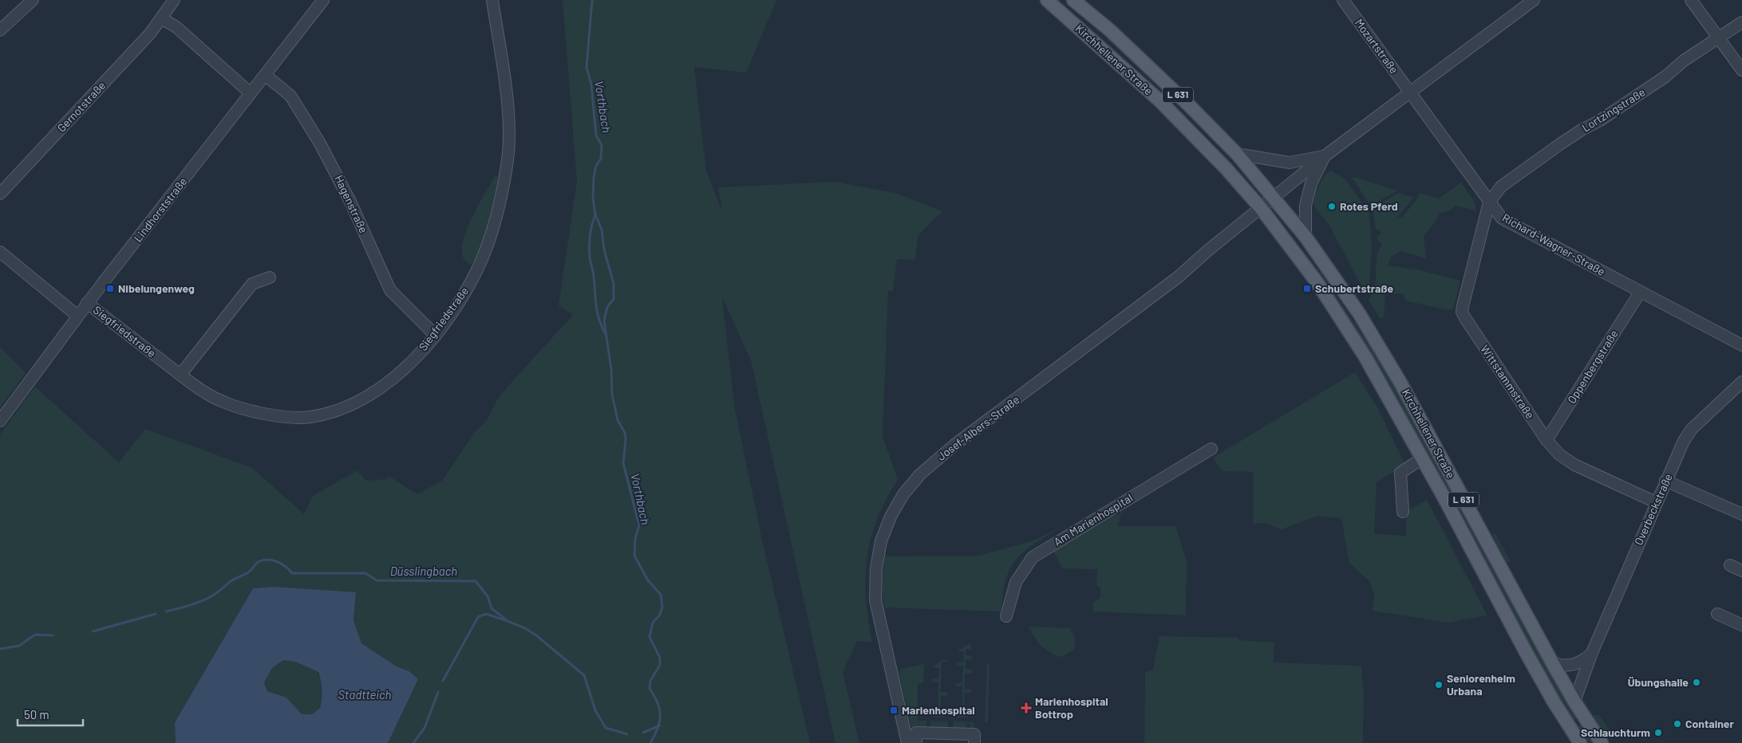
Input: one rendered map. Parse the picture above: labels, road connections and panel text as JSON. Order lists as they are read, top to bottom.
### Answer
{
  "streets": {
    "main road": ["Kirchhellener Straße", "L 631"],
    "street": [
      "Mozartstraße",
      "Gernotstraße",
      "Lortzingstraße",
      "Hagenstraße",
      "Lindhorststraße",
      "Richard-Wagner-Straße",
      "Siegfriedstraße",
      "Oppenbergstraße",
      "Wittstammstraße",
      "Josef-Albers-Straße",
      "Overbeckstraße",
      "Am Marienhospital"
    ]
  },
  "crossings": [
    ["Mozartstraße", "Richard-Wagner-Straße"],
    ["Kirchhellener Straße", "L 631"],
    ["Kirchhellener Straße", "Josef-Albers-Straße"],
    ["Kirchhellener Straße", "Overbeckstraße"],
    ["L 631", "Overbeckstraße"],
    ["Lortzingstraße", "Richard-Wagner-Straße"],
    ["Lortzingstraße", "Wittstammstraße"],
    ["Hagenstraße", "Lindhorststraße"],
    ["Hagenstraße", "Siegfriedstraße"],
    ["Lindhorststraße", "Siegfriedstraße"],
    ["Richard-Wagner-Straße", "Oppenbergstraße"],
    ["Richard-Wagner-Straße", "Wittstammstraße"],
    ["Oppenbergstraße", "Wittstammstraße"],
    ["Wittstammstraße", "Overbeckstraße"]
  ],
  "water": ["Vorthbach", "Düsslingbach", "Stadtteich"],
  "places": {
    "other": [
      "Rotes Pferd",
      "Übungshalle",
      "Seniorenheim Urbana",
      "Container",
      "Schlauchturm"
    ],
    "transit": ["Nibelungenweg", "Schubertstraße", "Marienhospital"],
    "health": ["Marienhospital Bottrop"]
  },
  "scale_bar": "50 m"
}
